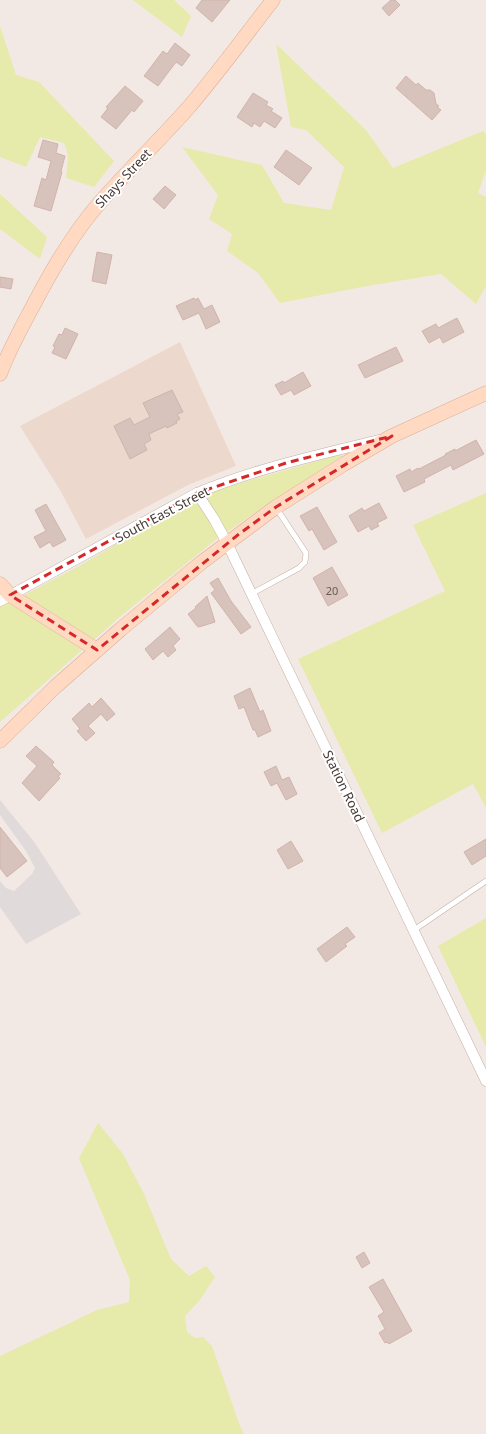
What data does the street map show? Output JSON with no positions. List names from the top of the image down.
{
  "streets": {
    "main road": ["Shays Street", "South East Street"],
    "street": ["Station Road"]
  },
  "crossings": [
    ["South East Street", "Station Road"]
  ],
  "house_numbers": ["20"]
}
